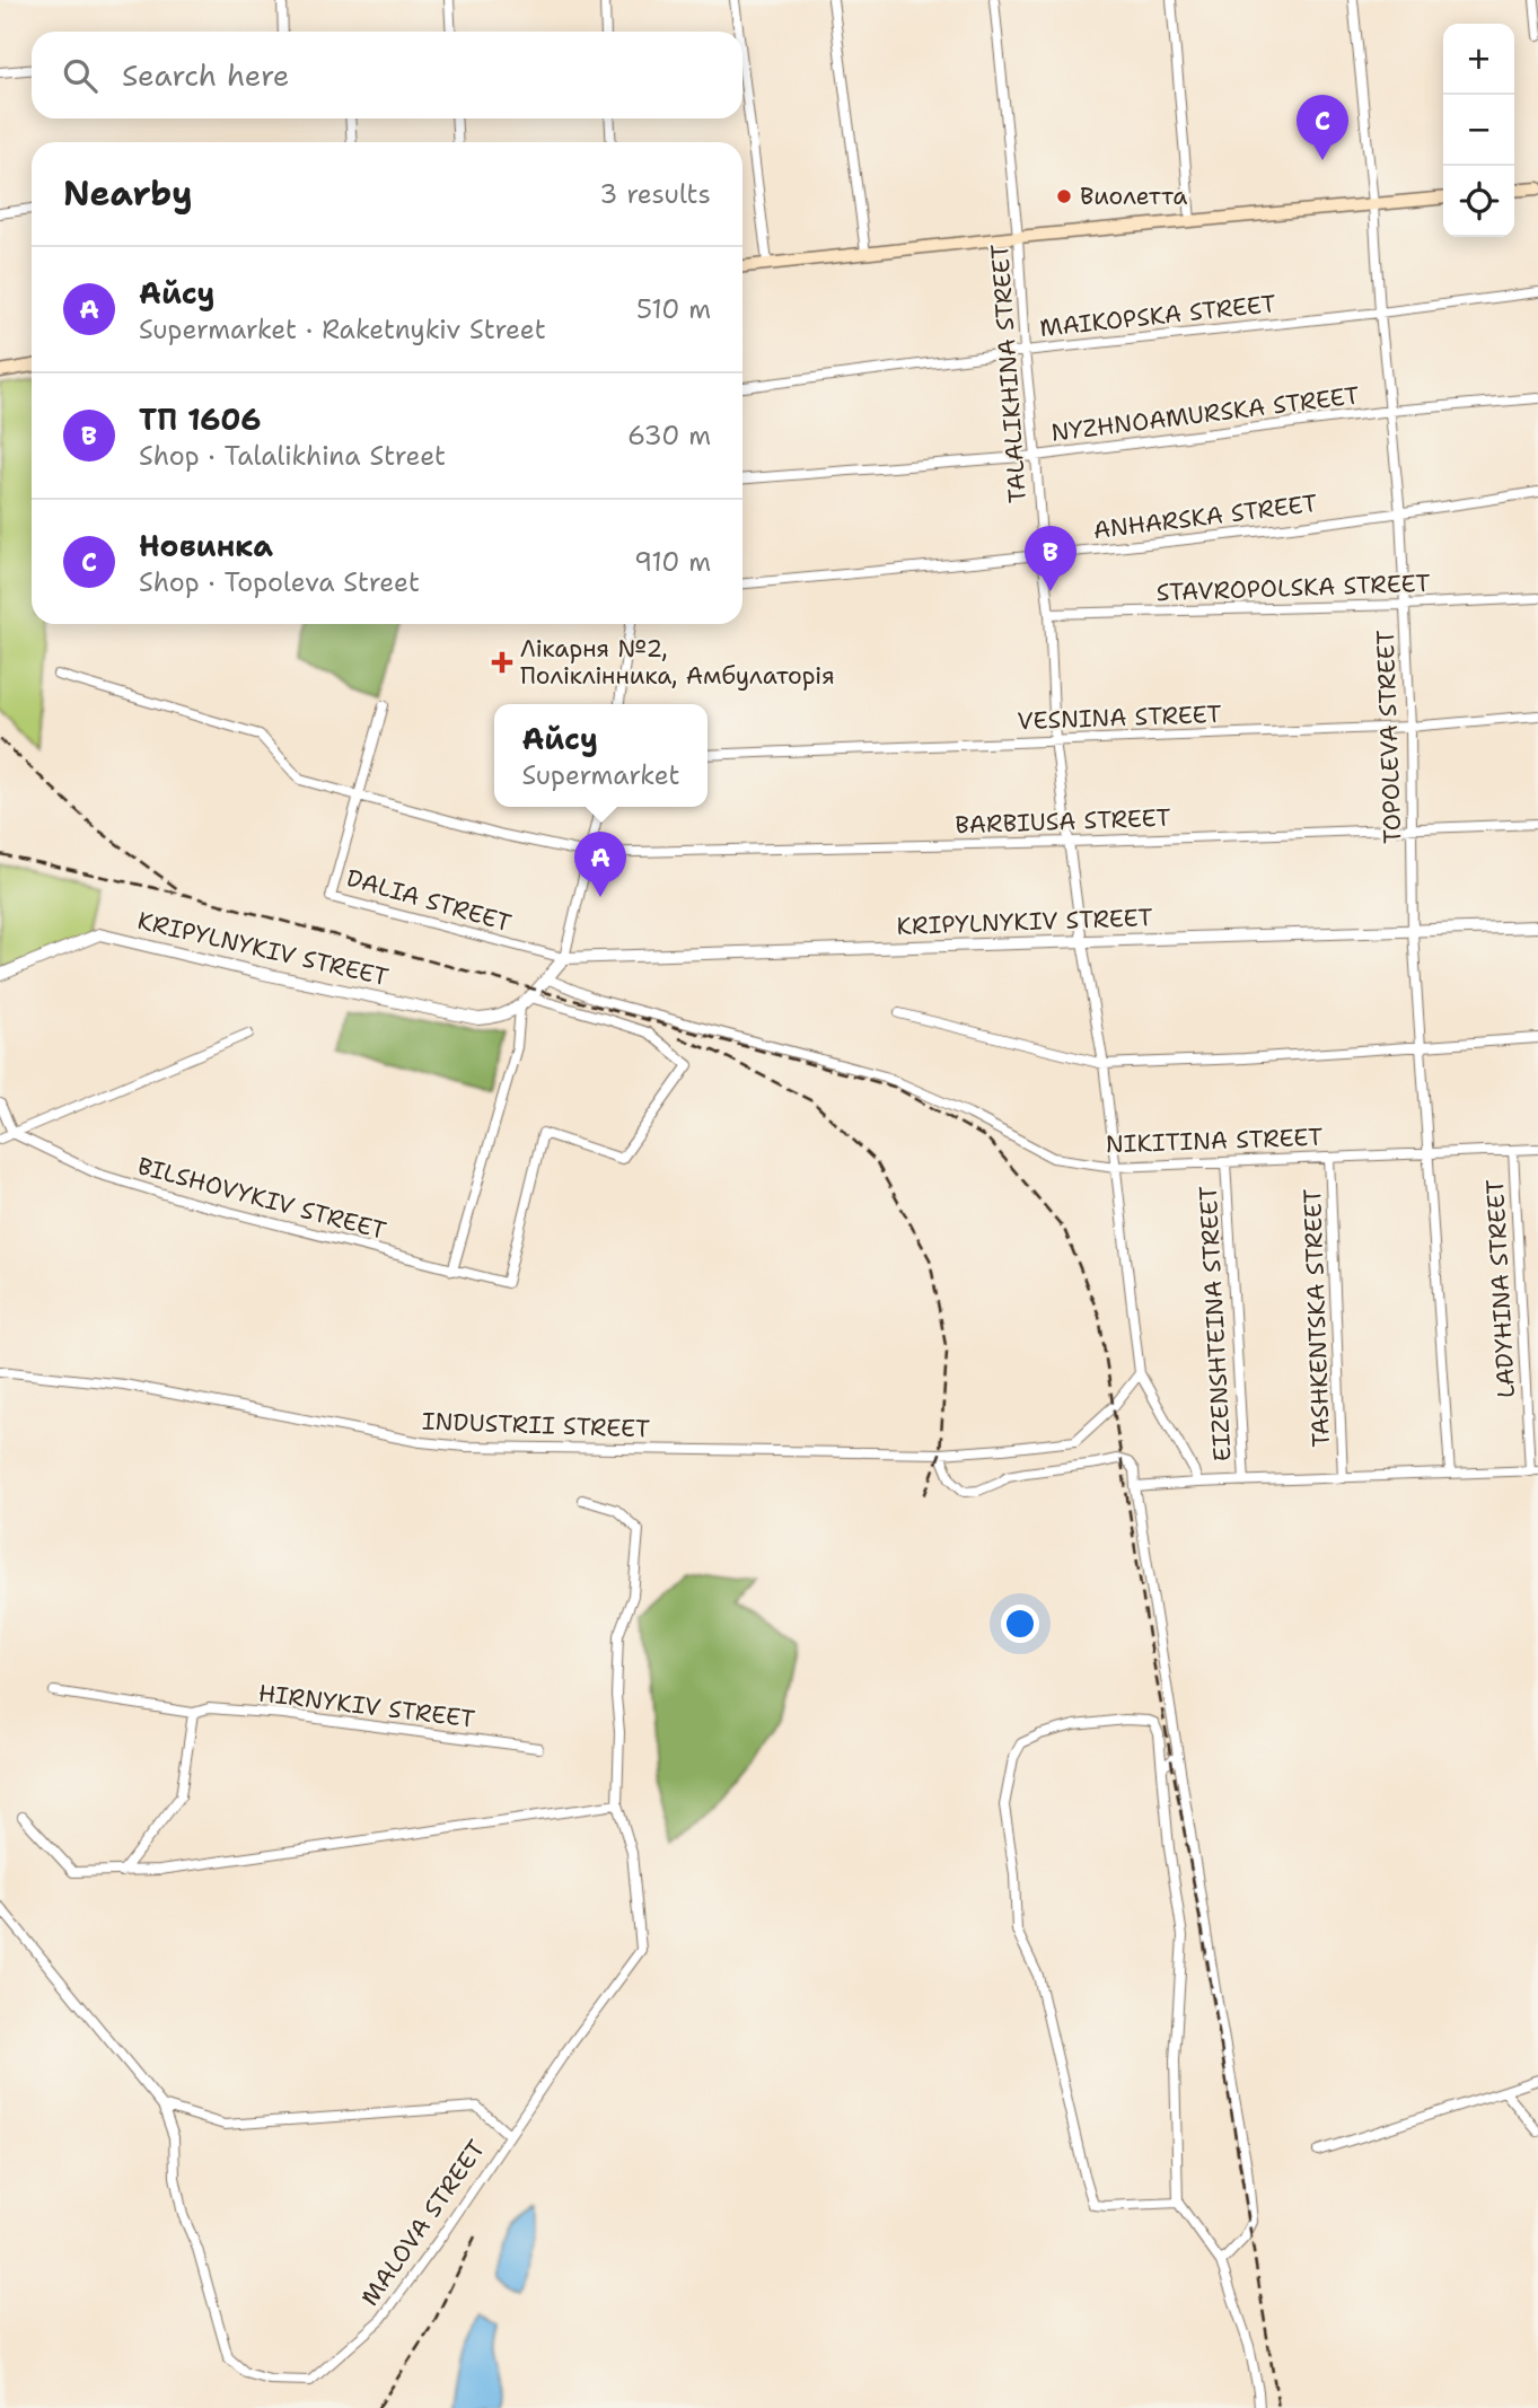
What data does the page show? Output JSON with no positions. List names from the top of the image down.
{
  "streets": {
    "street": [
      "MAIKOPSKA STREET",
      "TALALIKHINA STREET",
      "NYZHNOAMURSKA STREET",
      "ANHARSKA STREET",
      "STAVROPOLSKA STREET",
      "VESNINA STREET",
      "TOPOLEVA STREET",
      "BARBIUSA STREET",
      "DALIA STREET",
      "KRIPYLNYKIV STREET",
      "NIKITINA STREET",
      "BILSHOVYKIV STREET",
      "LADYHINA STREET",
      "TASHKENTSKA STREET",
      "EIZENSHTEINA STREET",
      "INDUSTRII STREET",
      "HIRNYKIV STREET",
      "MALOVA STREET"
    ]
  },
  "crossings": [
    ["MAIKOPSKA STREET", "TALALIKHINA STREET"],
    ["MAIKOPSKA STREET", "TOPOLEVA STREET"],
    ["TALALIKHINA STREET", "NYZHNOAMURSKA STREET"],
    ["TALALIKHINA STREET", "ANHARSKA STREET"],
    ["TALALIKHINA STREET", "STAVROPOLSKA STREET"],
    ["TALALIKHINA STREET", "VESNINA STREET"],
    ["TALALIKHINA STREET", "BARBIUSA STREET"],
    ["TALALIKHINA STREET", "KRIPYLNYKIV STREET"],
    ["TALALIKHINA STREET", "NIKITINA STREET"],
    ["TALALIKHINA STREET", "INDUSTRII STREET"],
    ["NYZHNOAMURSKA STREET", "TOPOLEVA STREET"],
    ["ANHARSKA STREET", "TOPOLEVA STREET"],
    ["STAVROPOLSKA STREET", "TOPOLEVA STREET"],
    ["VESNINA STREET", "TOPOLEVA STREET"],
    ["TOPOLEVA STREET", "BARBIUSA STREET"],
    ["TOPOLEVA STREET", "KRIPYLNYKIV STREET"],
    ["TOPOLEVA STREET", "NIKITINA STREET"],
    ["DALIA STREET", "KRIPYLNYKIV STREET"],
    ["KRIPYLNYKIV STREET", "NIKITINA STREET"],
    ["KRIPYLNYKIV STREET", "BILSHOVYKIV STREET"],
    ["NIKITINA STREET", "LADYHINA STREET"],
    ["NIKITINA STREET", "TASHKENTSKA STREET"],
    ["NIKITINA STREET", "EIZENSHTEINA STREET"]
  ],
  "places": {
    "other": ["Виолетта"],
    "health": ["Лікарня №2, Поліклінника, Амбулаторія"]
  },
  "page": {
    "map_buttons": ["+", "−"],
    "search": "Search here",
    "pins": ["C", "B", "A"],
    "heading": ["Nearby", "3 results"],
    "list": [
      {
        "mark": "A",
        "name": "Айсу",
        "note": "Supermarket · Raketnykiv Street",
        "value": "510 m"
      },
      {
        "mark": "B",
        "name": "ТП 1606",
        "note": "Shop · Talalikhina Street",
        "value": "630 m"
      },
      {
        "mark": "C",
        "name": "Новинка",
        "note": "Shop · Topoleva Street",
        "value": "910 m"
      }
    ],
    "popup": ["Айсу", "Supermarket"]
  }
}
